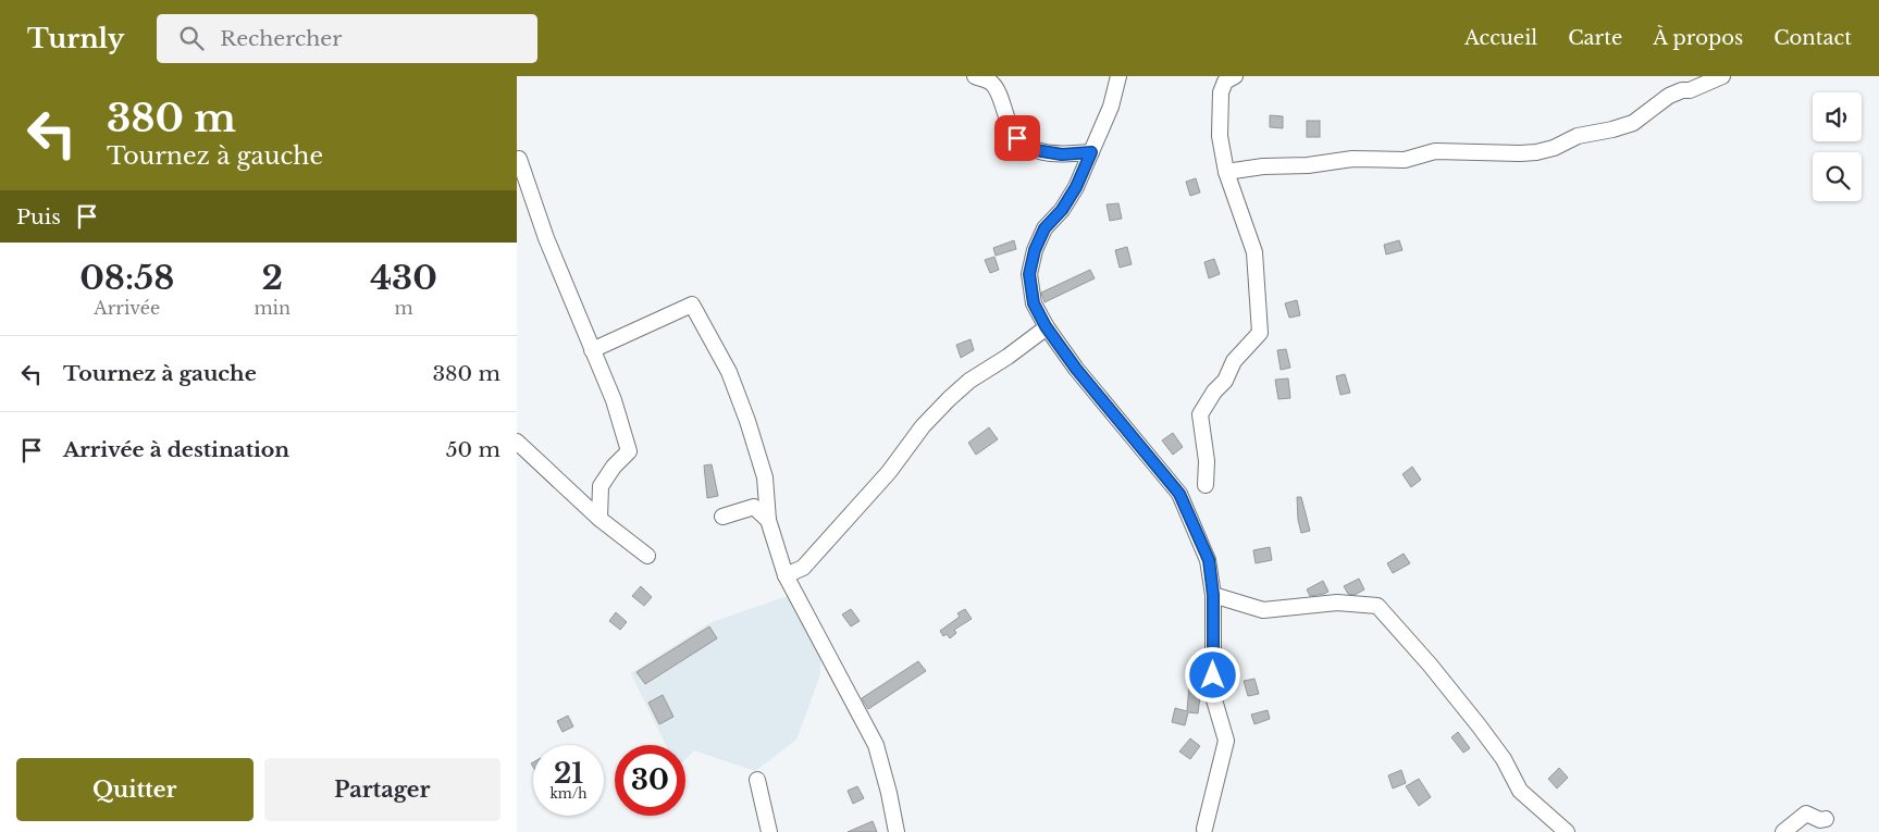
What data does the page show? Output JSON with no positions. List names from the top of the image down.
{
  "page": {
    "header": "Turnly",
    "search": "Rechercher",
    "nav": [
      "Accueil",
      "Carte",
      "À propos",
      "Contact"
    ],
    "turn": ["380 m", "Tournez à gauche"],
    "then": "Puis",
    "eta": [
      "08:58",
      "Arrivée",
      "2",
      "min",
      "430",
      "m"
    ],
    "list": [
      {
        "name": "Tournez à gauche",
        "value": "380 m"
      },
      {
        "name": "Arrivée à destination",
        "value": "50 m"
      }
    ],
    "speed": "21 km/h",
    "limit": "30",
    "buttons": ["Quitter", "Partager"]
  }
}
